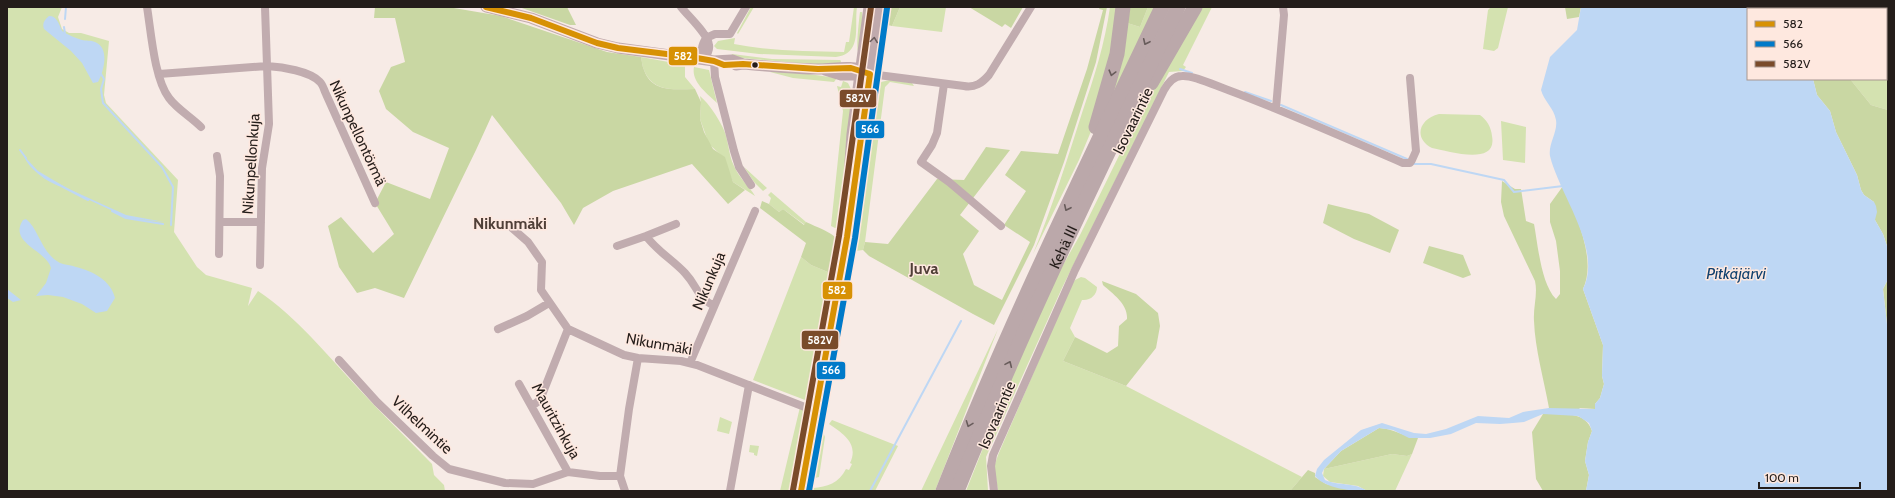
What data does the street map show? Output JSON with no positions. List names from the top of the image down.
{
  "streets": {
    "highway": ["Kehä III"],
    "street": [
      "Isovaarintie",
      "Nikunpellontörmä",
      "Nikunpellonkuja",
      "Nikunkuja",
      "Nikunmäki",
      "Mauritzinkuja",
      "Vilhelmintie"
    ]
  },
  "crossings": [
    ["Nikunpellontörmä", "Nikunpellonkuja"],
    ["Nikunkuja", "Nikunmäki"],
    ["Mauritzinkuja", "Vilhelmintie"]
  ],
  "districts": ["Nikunmäki", "Juva"],
  "water": ["Pitkäjärvi"],
  "lines": ["transit line 582", "transit line 582V", "transit line 566"],
  "legend": ["582", "566", "582V"],
  "scale_bar": "100 m"
}
